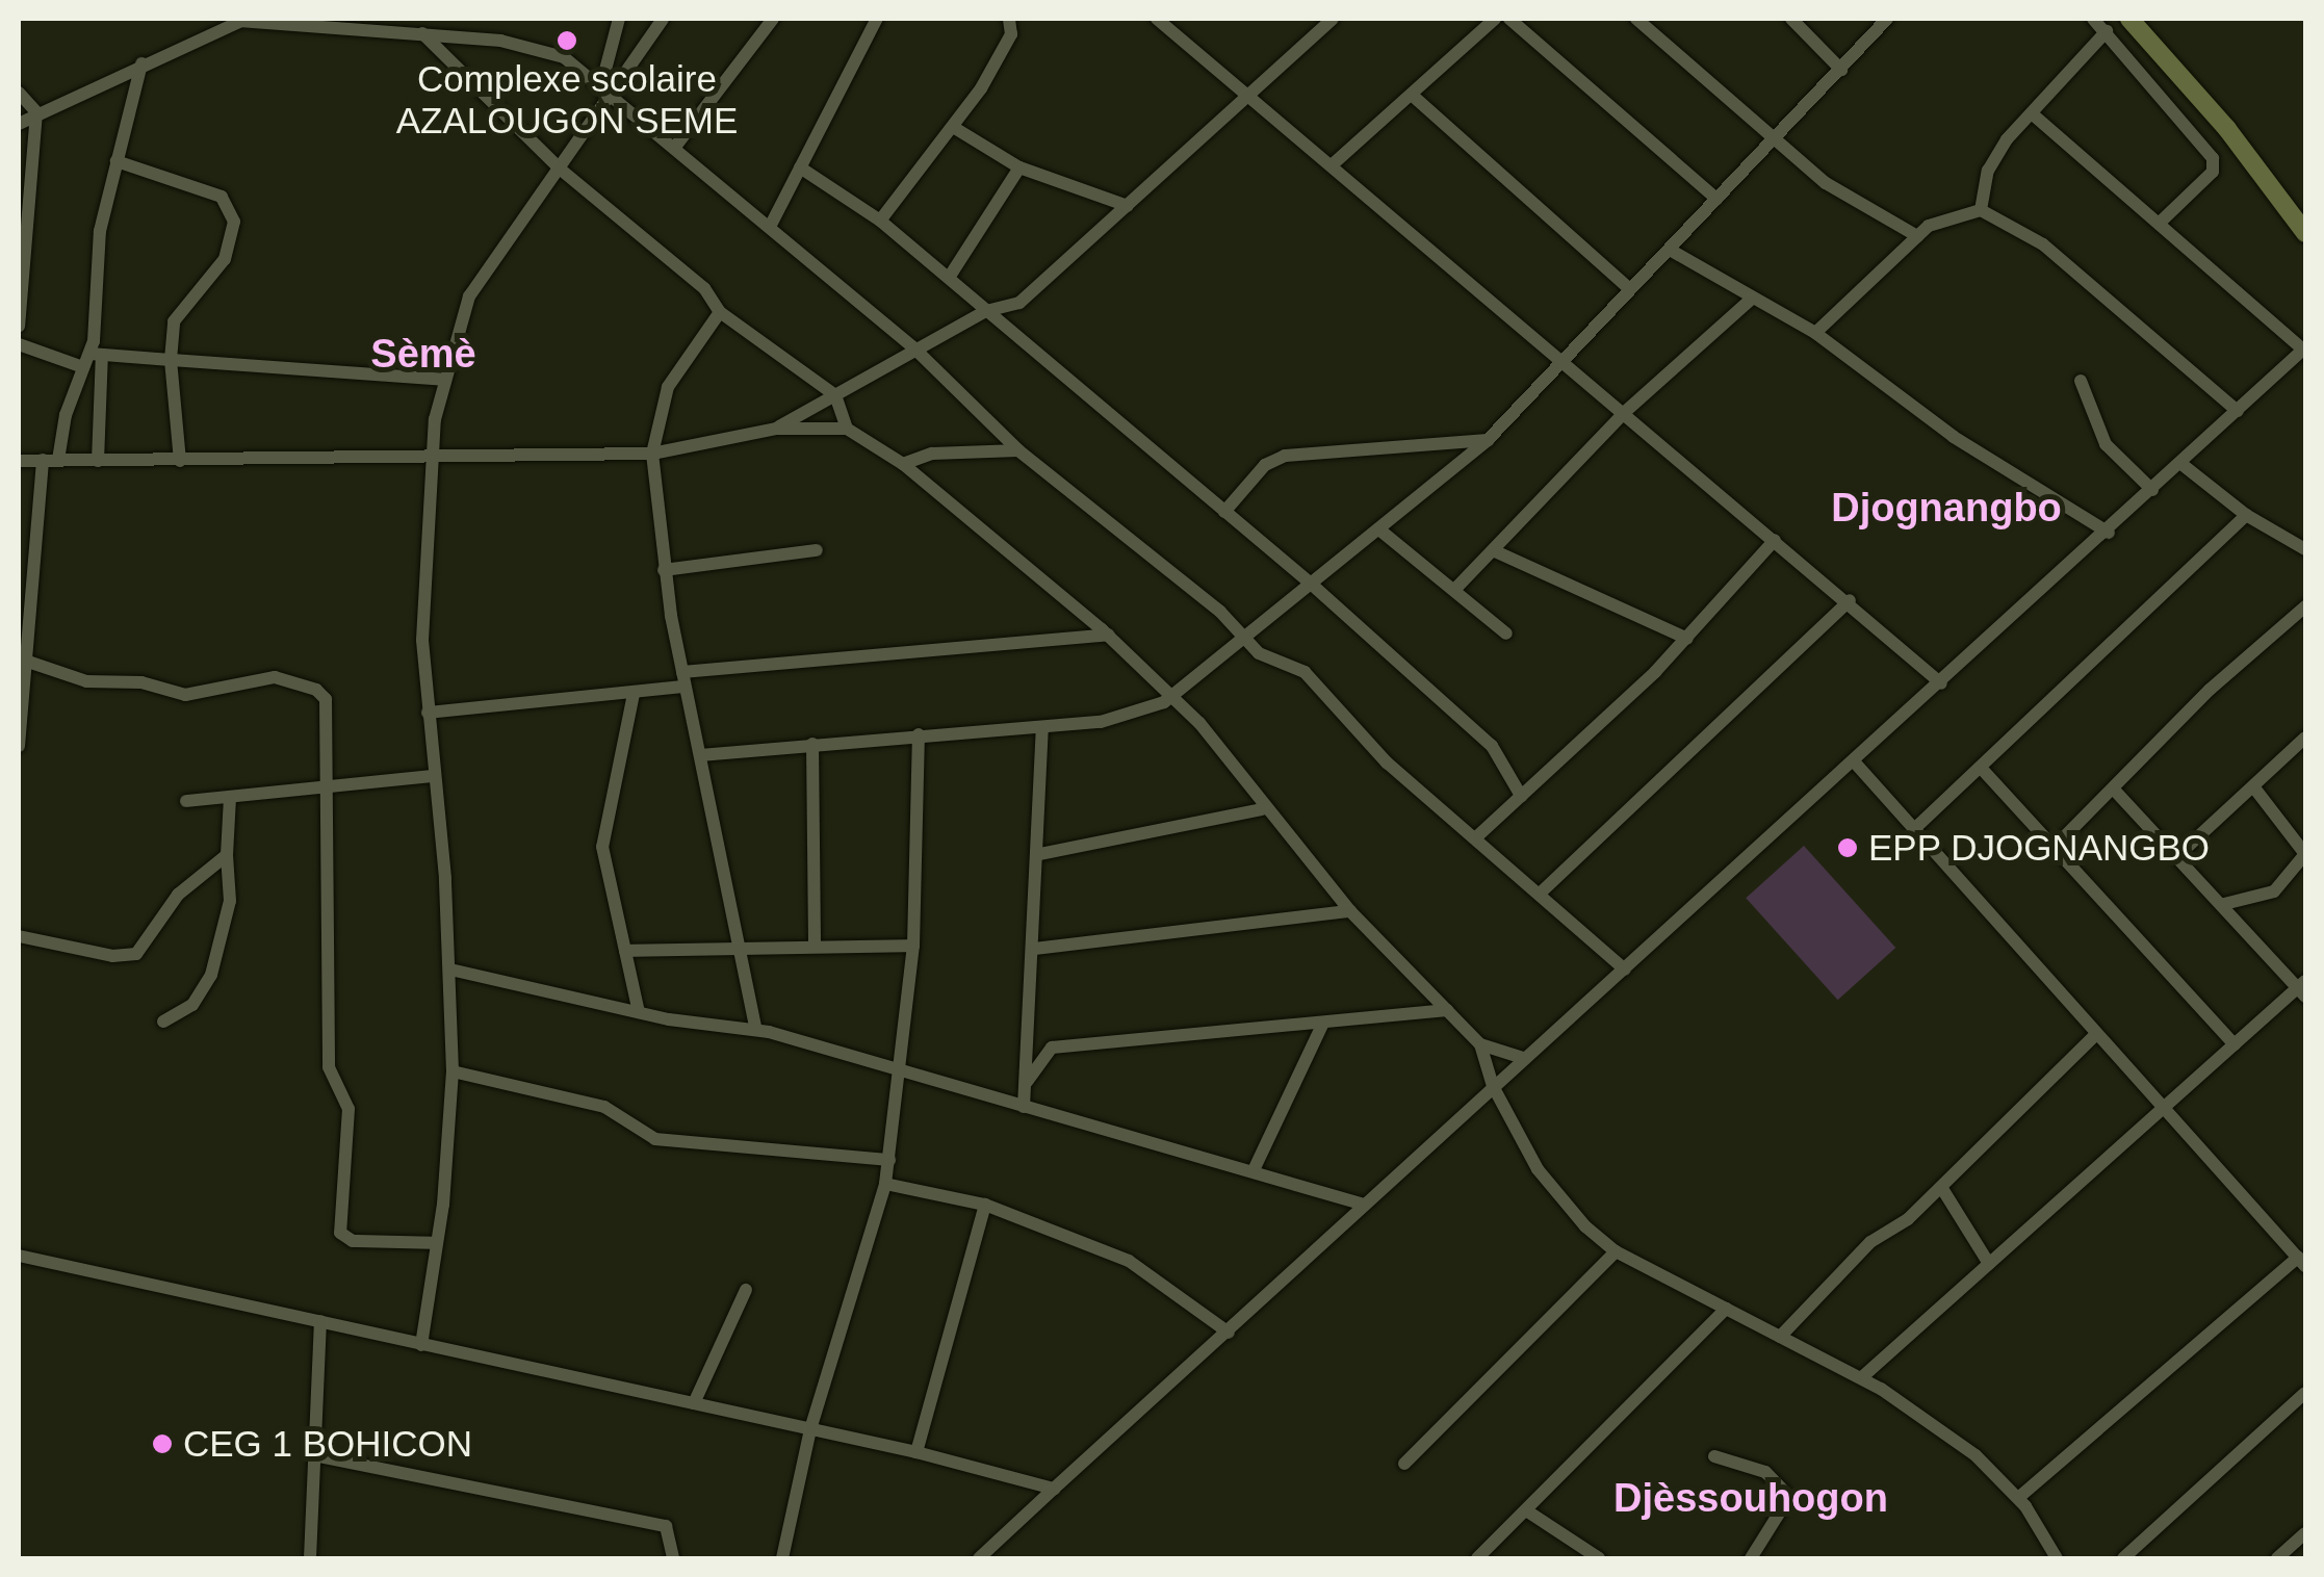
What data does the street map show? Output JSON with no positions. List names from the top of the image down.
{
  "districts": ["Sèmè", "Djognangbo", "Djèssouhogon"],
  "places": ["Complexe scolaire AZALOUGON SEME", "EPP DJOGNANGBO", "CEG 1 BOHICON"]
}
